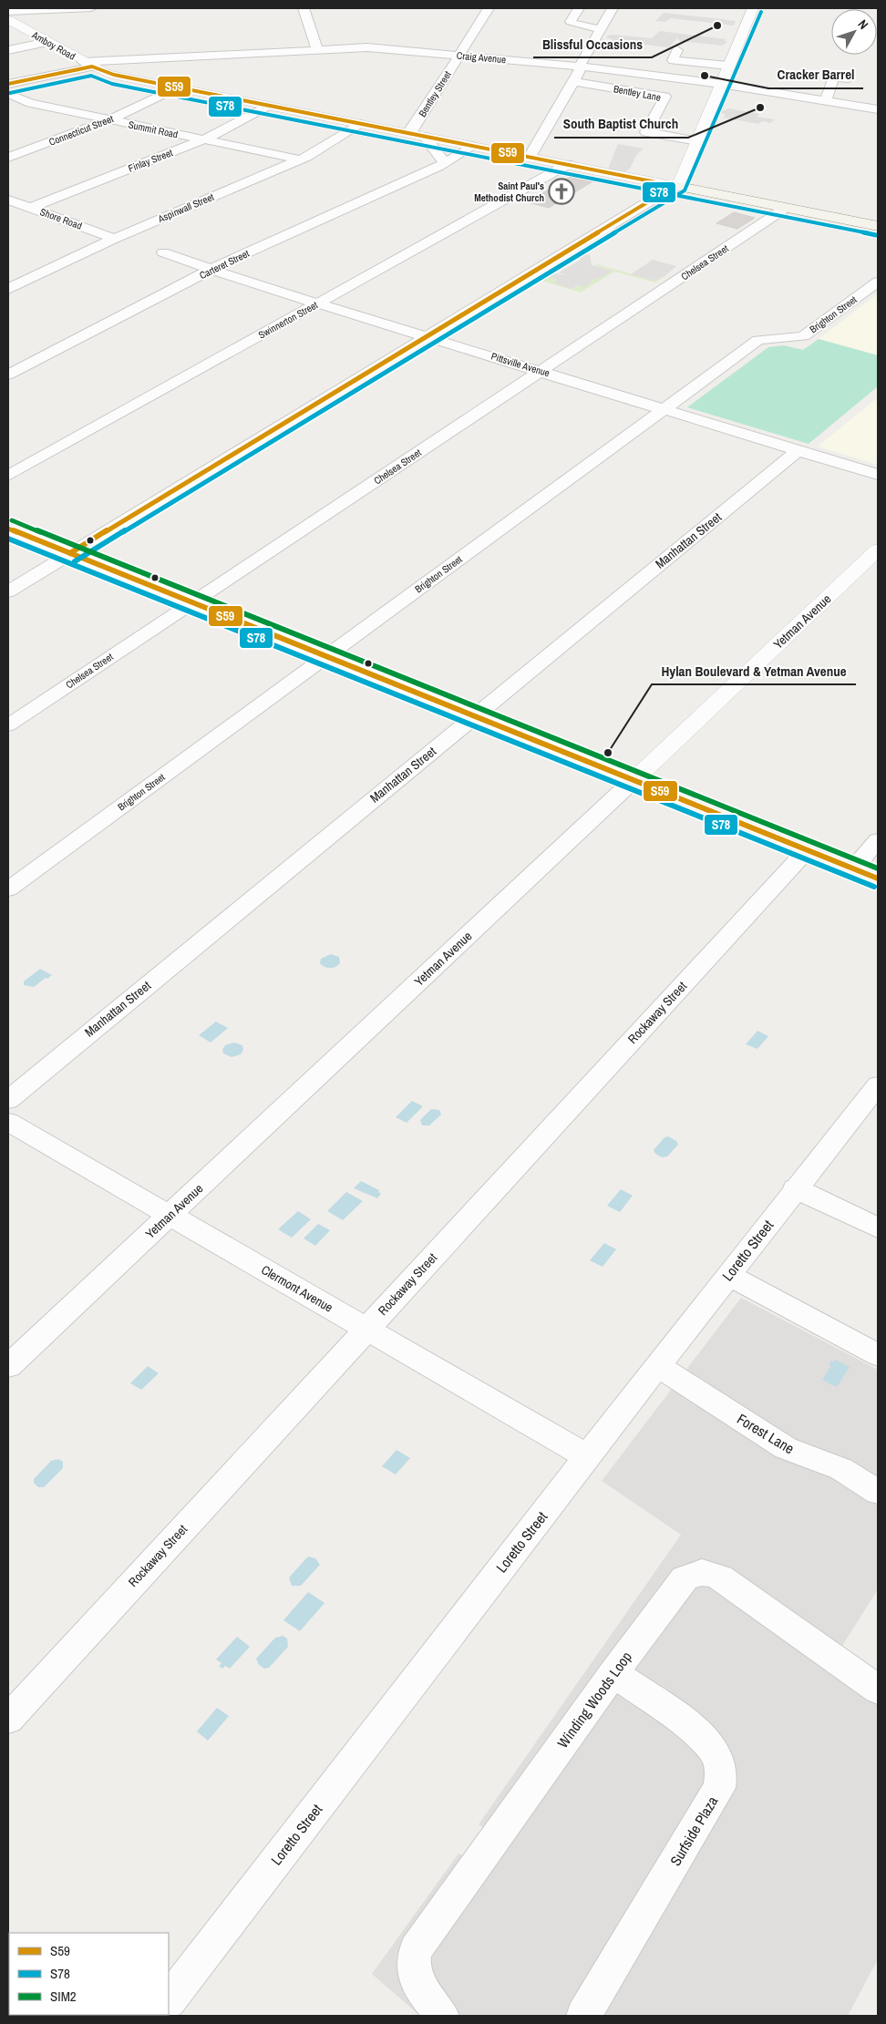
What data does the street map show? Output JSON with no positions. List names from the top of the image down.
{
  "streets": {
    "main road": ["Amboy Road"],
    "street": [
      "Craig Avenue",
      "Bentley Lane",
      "Bentley Street",
      "Summit Road",
      "Connecticut Street",
      "Finlay Street",
      "Aspinwall Street",
      "Shore Road",
      "Chelsea Street",
      "Carteret Street",
      "Brighton Street",
      "Swinnerton Street",
      "Pittsville Avenue",
      "Manhattan Street",
      "Yetman Avenue",
      "Rockaway Street",
      "Loretto Street",
      "Clermont Avenue",
      "Forest Lane",
      "Winding Woods Loop",
      "Surfside Plaza"
    ]
  },
  "crossings": [
    ["Amboy Road", "Craig Avenue"],
    ["Amboy Road", "Bentley Street"],
    ["Amboy Road", "Connecticut Street"],
    ["Amboy Road", "Finlay Street"],
    ["Amboy Road", "Aspinwall Street"],
    ["Amboy Road", "Chelsea Street"],
    ["Amboy Road", "Carteret Street"],
    ["Amboy Road", "Swinnerton Street"],
    ["Craig Avenue", "Bentley Street"],
    ["Summit Road", "Connecticut Street"],
    ["Summit Road", "Finlay Street"],
    ["Summit Road", "Aspinwall Street"],
    ["Finlay Street", "Shore Road"],
    ["Aspinwall Street", "Shore Road"],
    ["Chelsea Street", "Pittsville Avenue"],
    ["Carteret Street", "Pittsville Avenue"],
    ["Brighton Street", "Pittsville Avenue"],
    ["Swinnerton Street", "Pittsville Avenue"],
    ["Pittsville Avenue", "Manhattan Street"],
    ["Yetman Avenue", "Clermont Avenue"],
    ["Rockaway Street", "Clermont Avenue"],
    ["Loretto Street", "Clermont Avenue"],
    ["Loretto Street", "Forest Lane"],
    ["Winding Woods Loop", "Surfside Plaza"]
  ],
  "places": {
    "other": [
      "Blissful Occasions",
      "Cracker Barrel",
      "South Baptist Church",
      "Hylan Boulevard & Yetman Avenue"
    ],
    "church": ["Saint Paul's Methodist Church"]
  },
  "lines": ["transit line S78", "transit line S59", "transit line SIM2"],
  "legend": ["S59", "S78", "SIM2"],
  "north": "top right"
}
